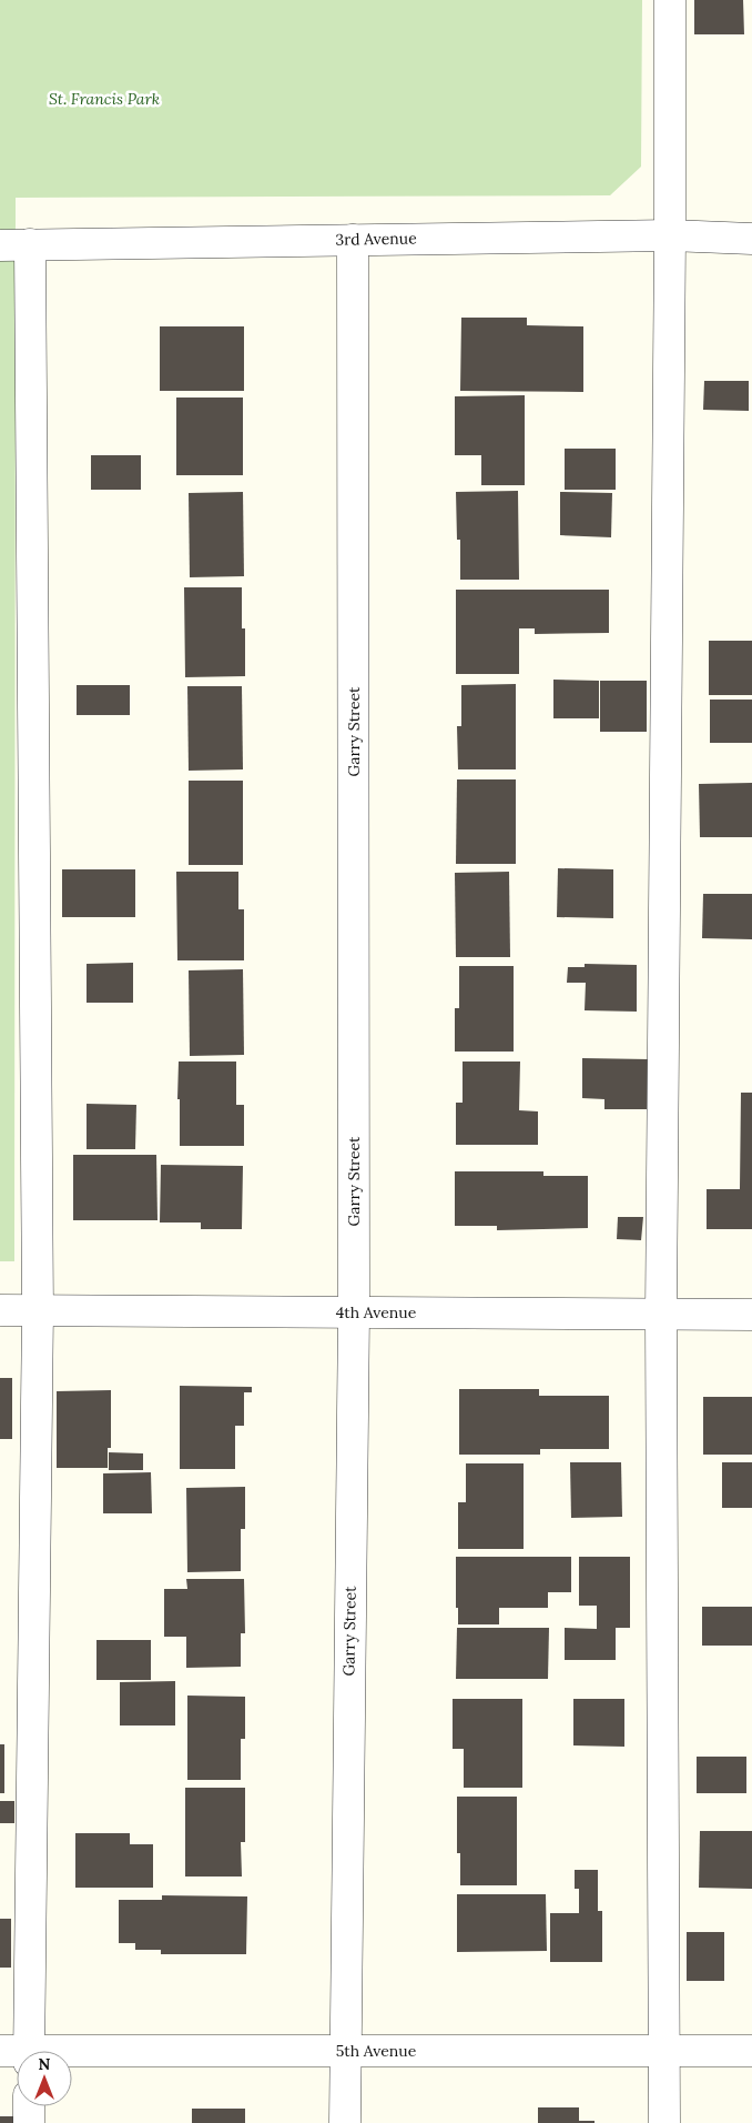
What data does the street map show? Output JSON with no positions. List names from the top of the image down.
{
  "streets": {
    "street": [
      "3rd Avenue",
      "Garry Street",
      "4th Avenue",
      "5th Avenue"
    ]
  },
  "crossings": [
    ["3rd Avenue", "Garry Street"],
    ["Garry Street", "4th Avenue"],
    ["Garry Street", "5th Avenue"]
  ],
  "parks": ["St. Francis Park"],
  "north": "top"
}
